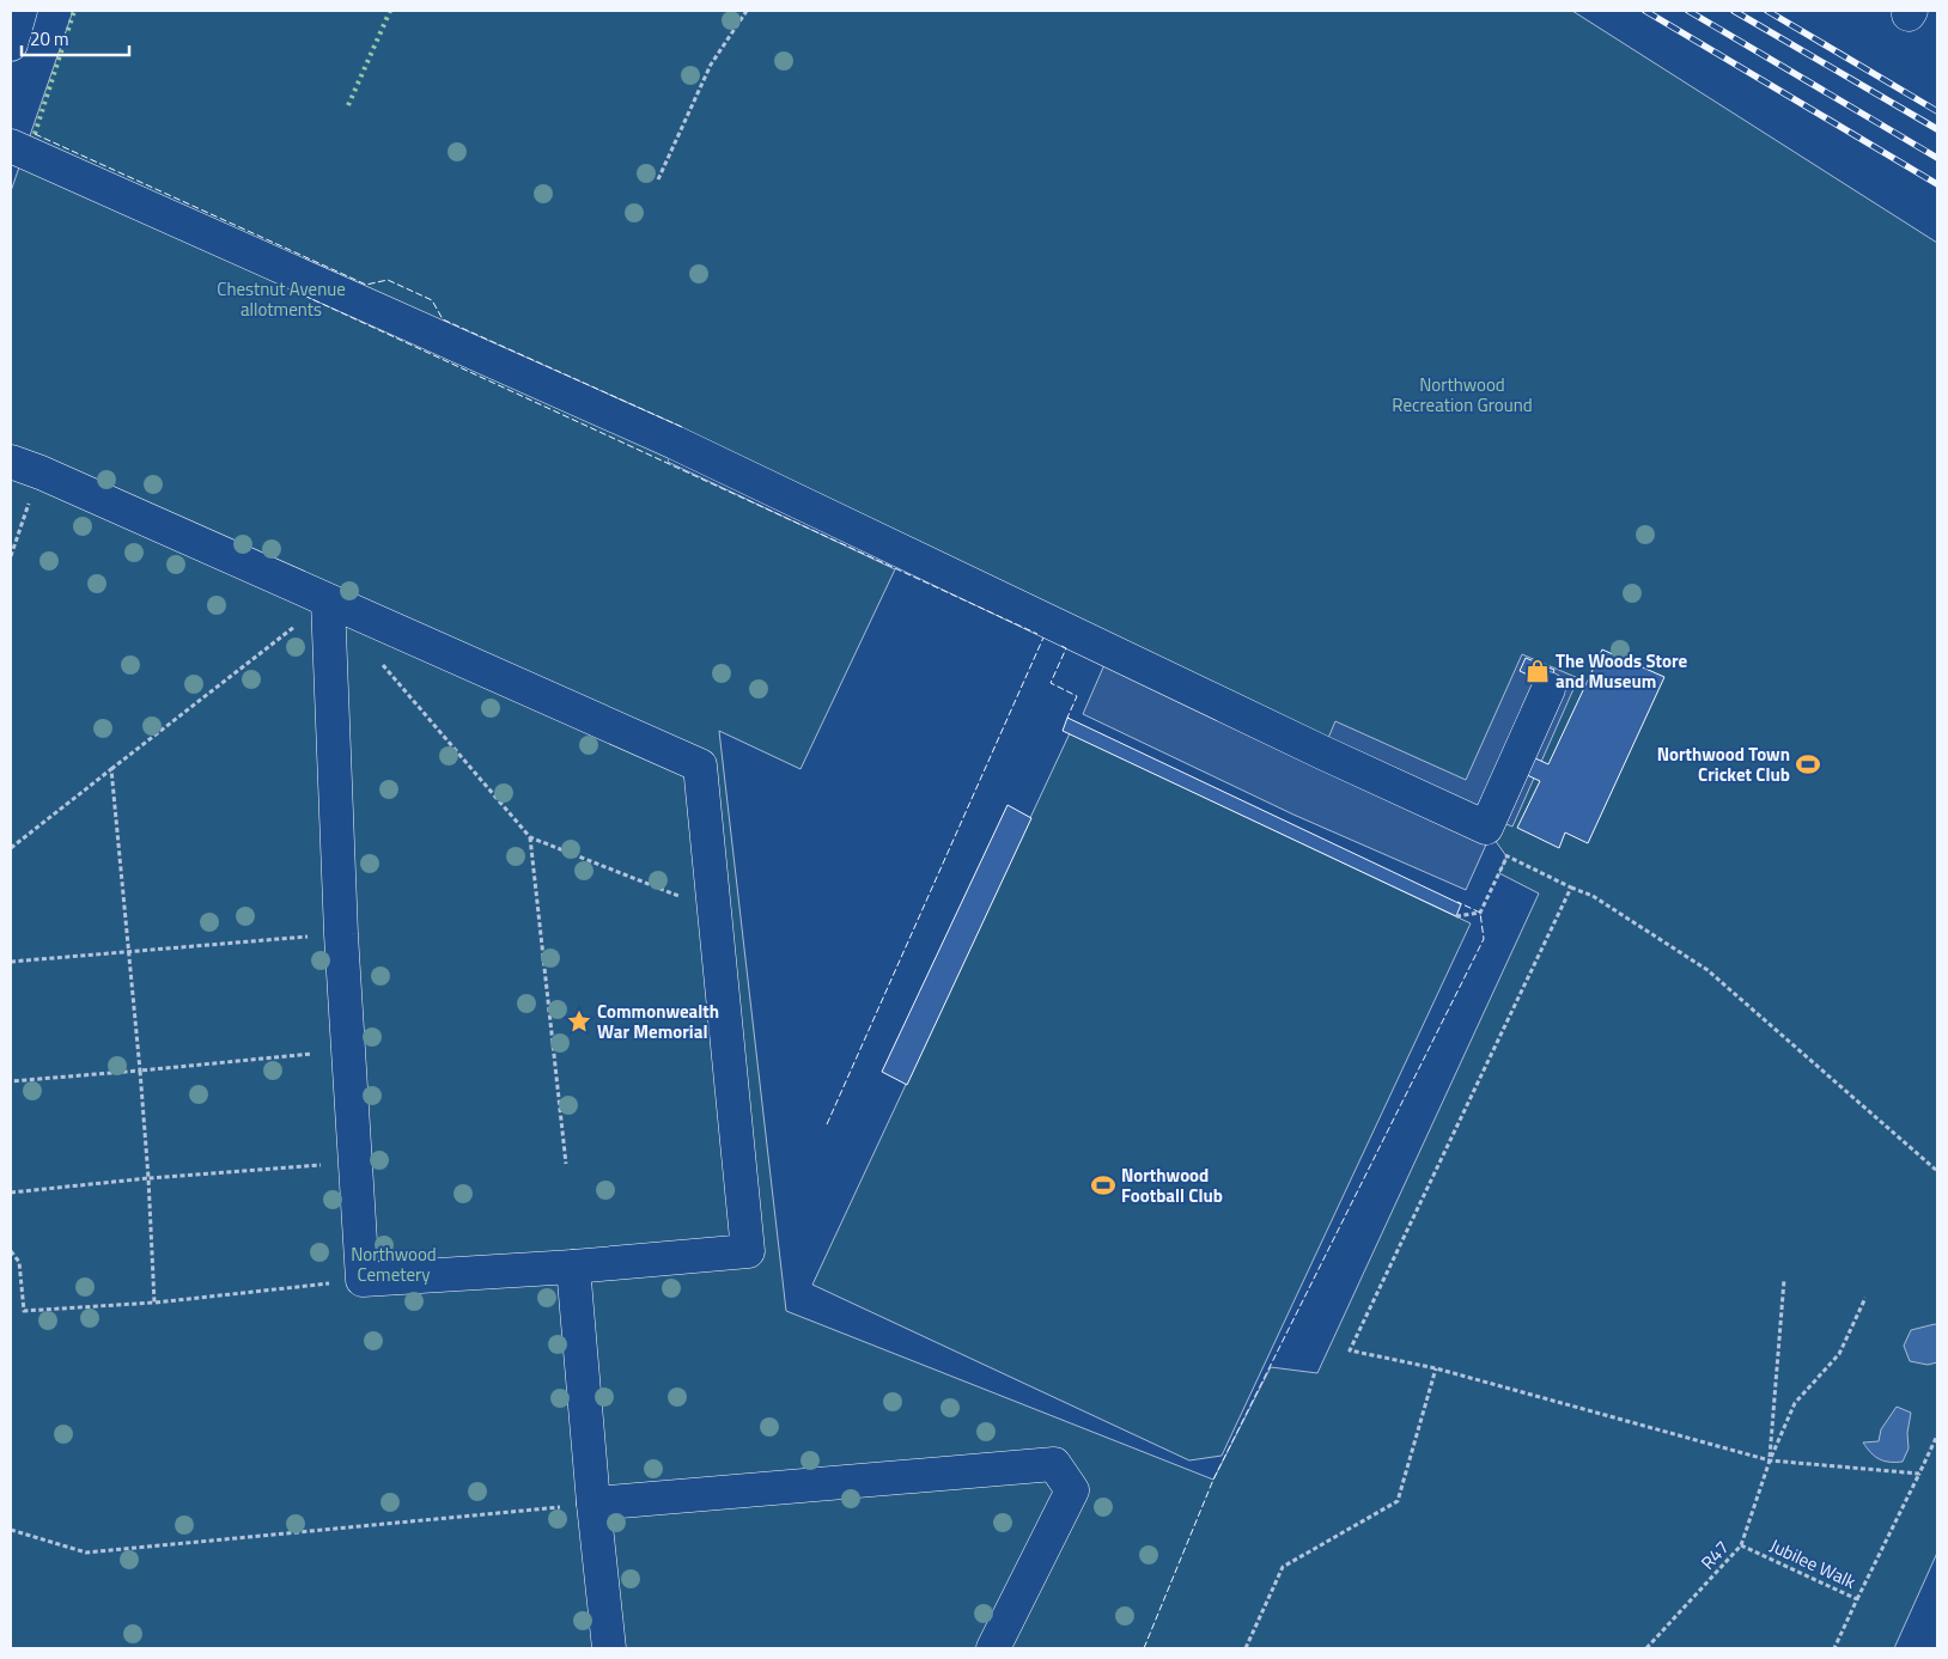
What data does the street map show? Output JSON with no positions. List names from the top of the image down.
{
  "streets": {
    "path": ["R47", "Jubilee Walk"]
  },
  "crossings": [
    ["R47", "Jubilee Walk"]
  ],
  "parks": ["Chestnut Avenue allotments", "Northwood Recreation Ground", "Northwood Cemetery"],
  "places": {
    "shop": ["The Woods Store and Museum"],
    "sports": ["Northwood Town Cricket Club", "Northwood Football Club"],
    "place": ["Commonwealth War Memorial"]
  },
  "scale_bar": "20 m"
}
